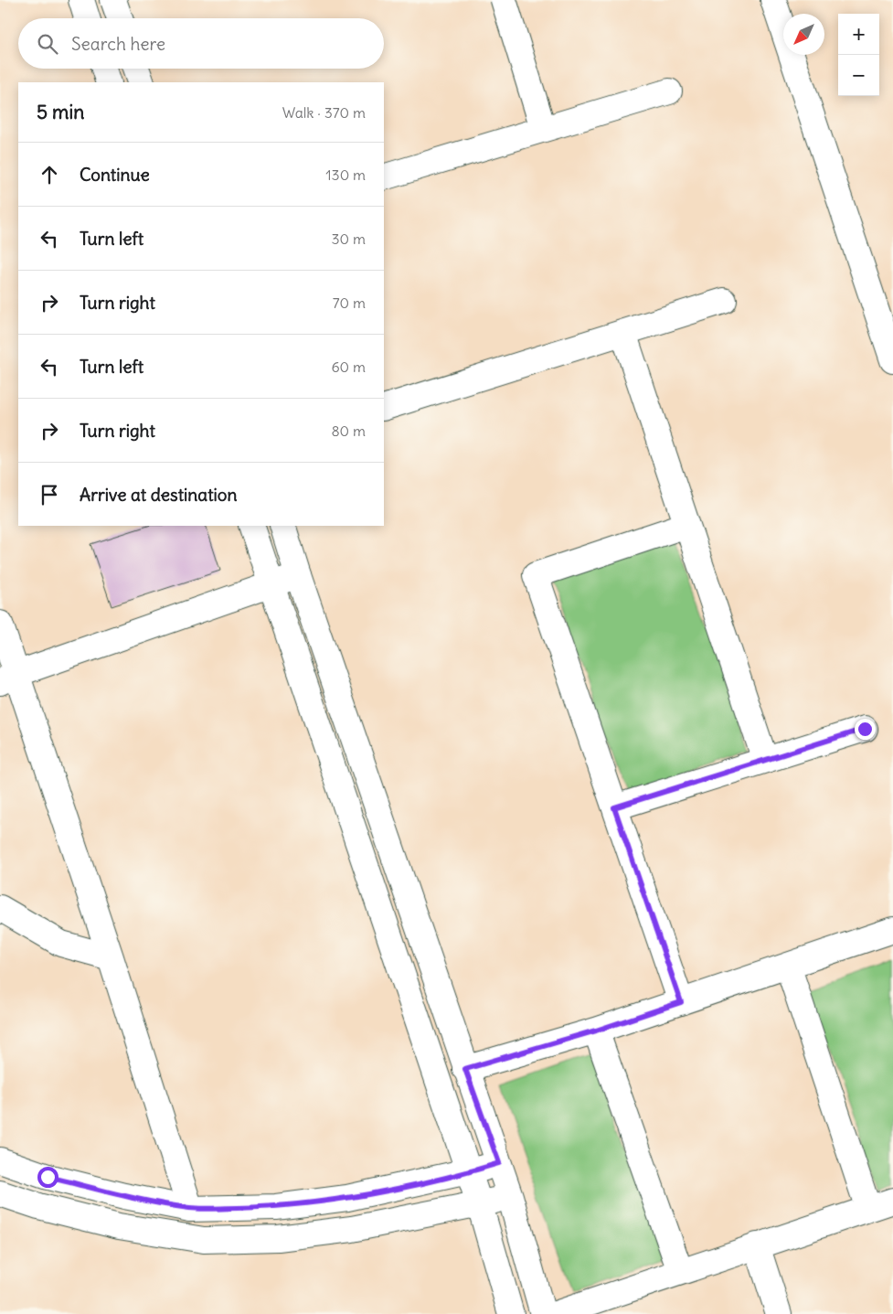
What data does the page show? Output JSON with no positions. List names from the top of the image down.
{
  "north": "bottom left",
  "page": {
    "map_buttons": ["+", "−"],
    "search": "Search here",
    "heading": ["5 min", "Walk · 370 m"],
    "list": [
      ["Continue", "130 m"],
      ["Turn left", "30 m"],
      ["Turn right", "70 m"],
      ["Turn left", "60 m"],
      ["Turn right", "80 m"],
      "Arrive at destination"
    ]
  }
}
